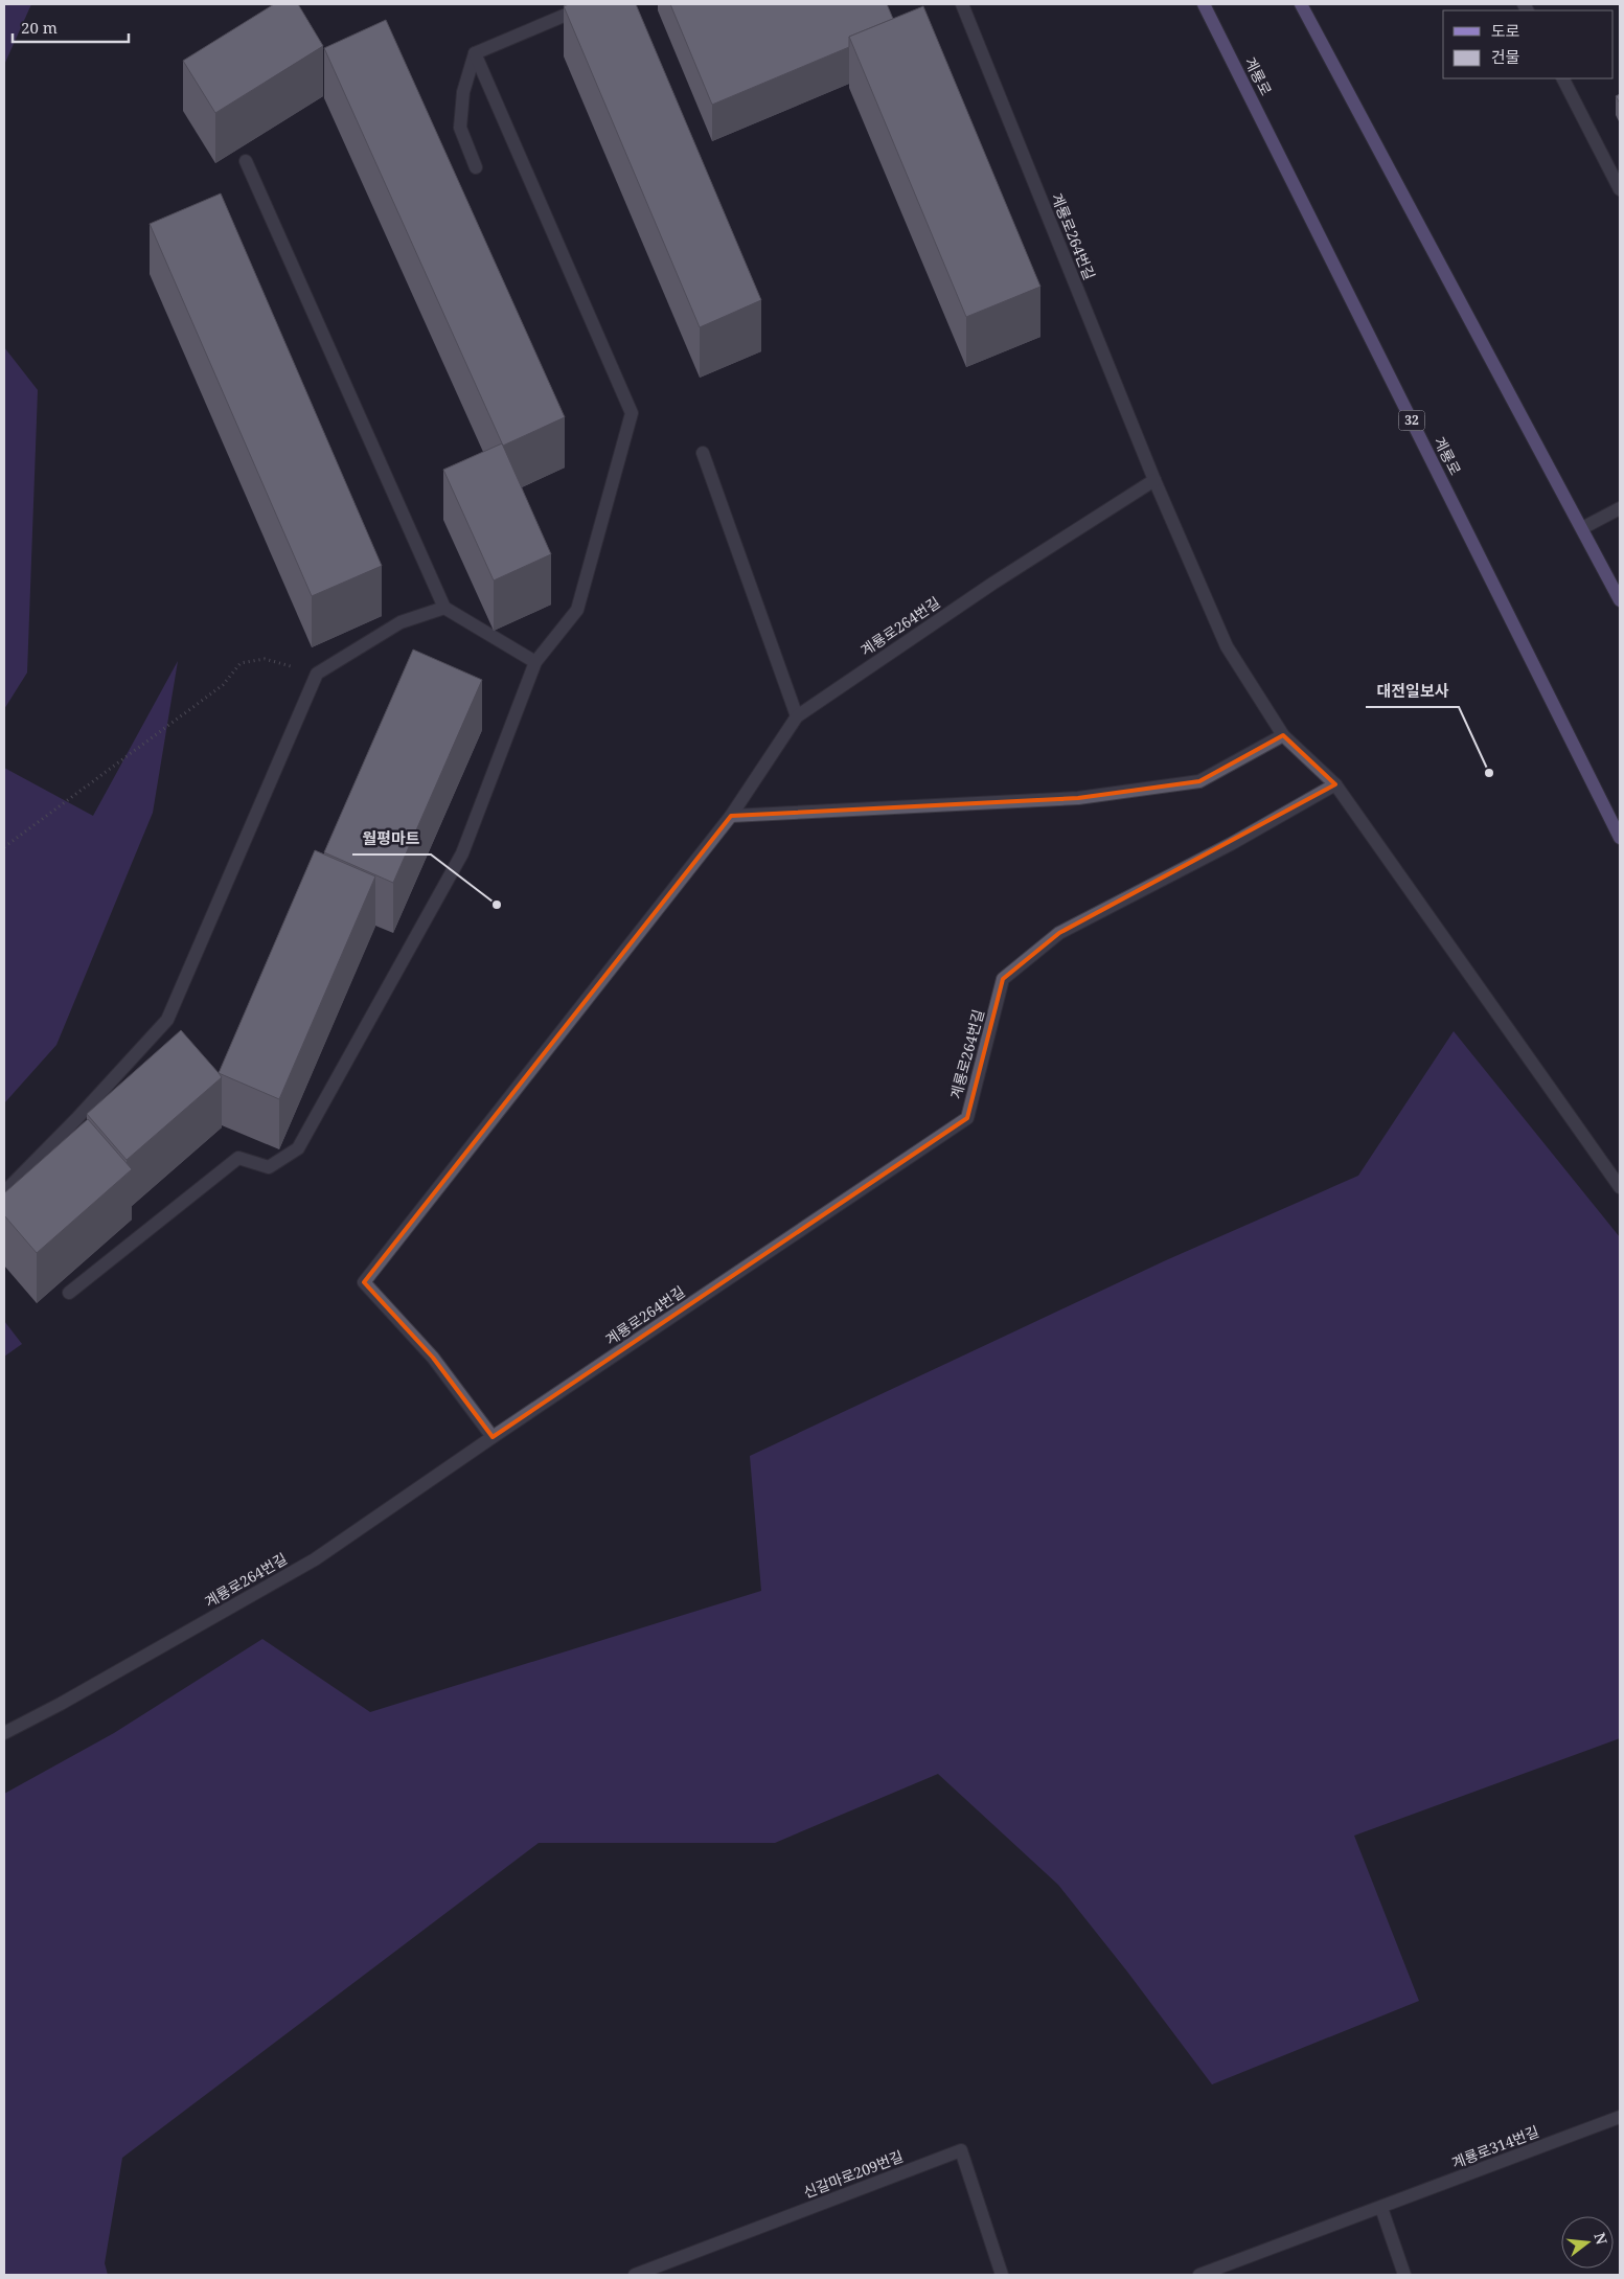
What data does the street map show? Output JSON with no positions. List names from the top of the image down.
{
  "streets": {
    "main road": ["계룡로", "32"],
    "street": ["계룡로264번길", "계룡로314번길", "신갈마로209번길"]
  },
  "places": ["대전일보사", "월평마트"],
  "legend": ["도로", "건물"],
  "scale_bar": "20 m",
  "north": "right"
}
